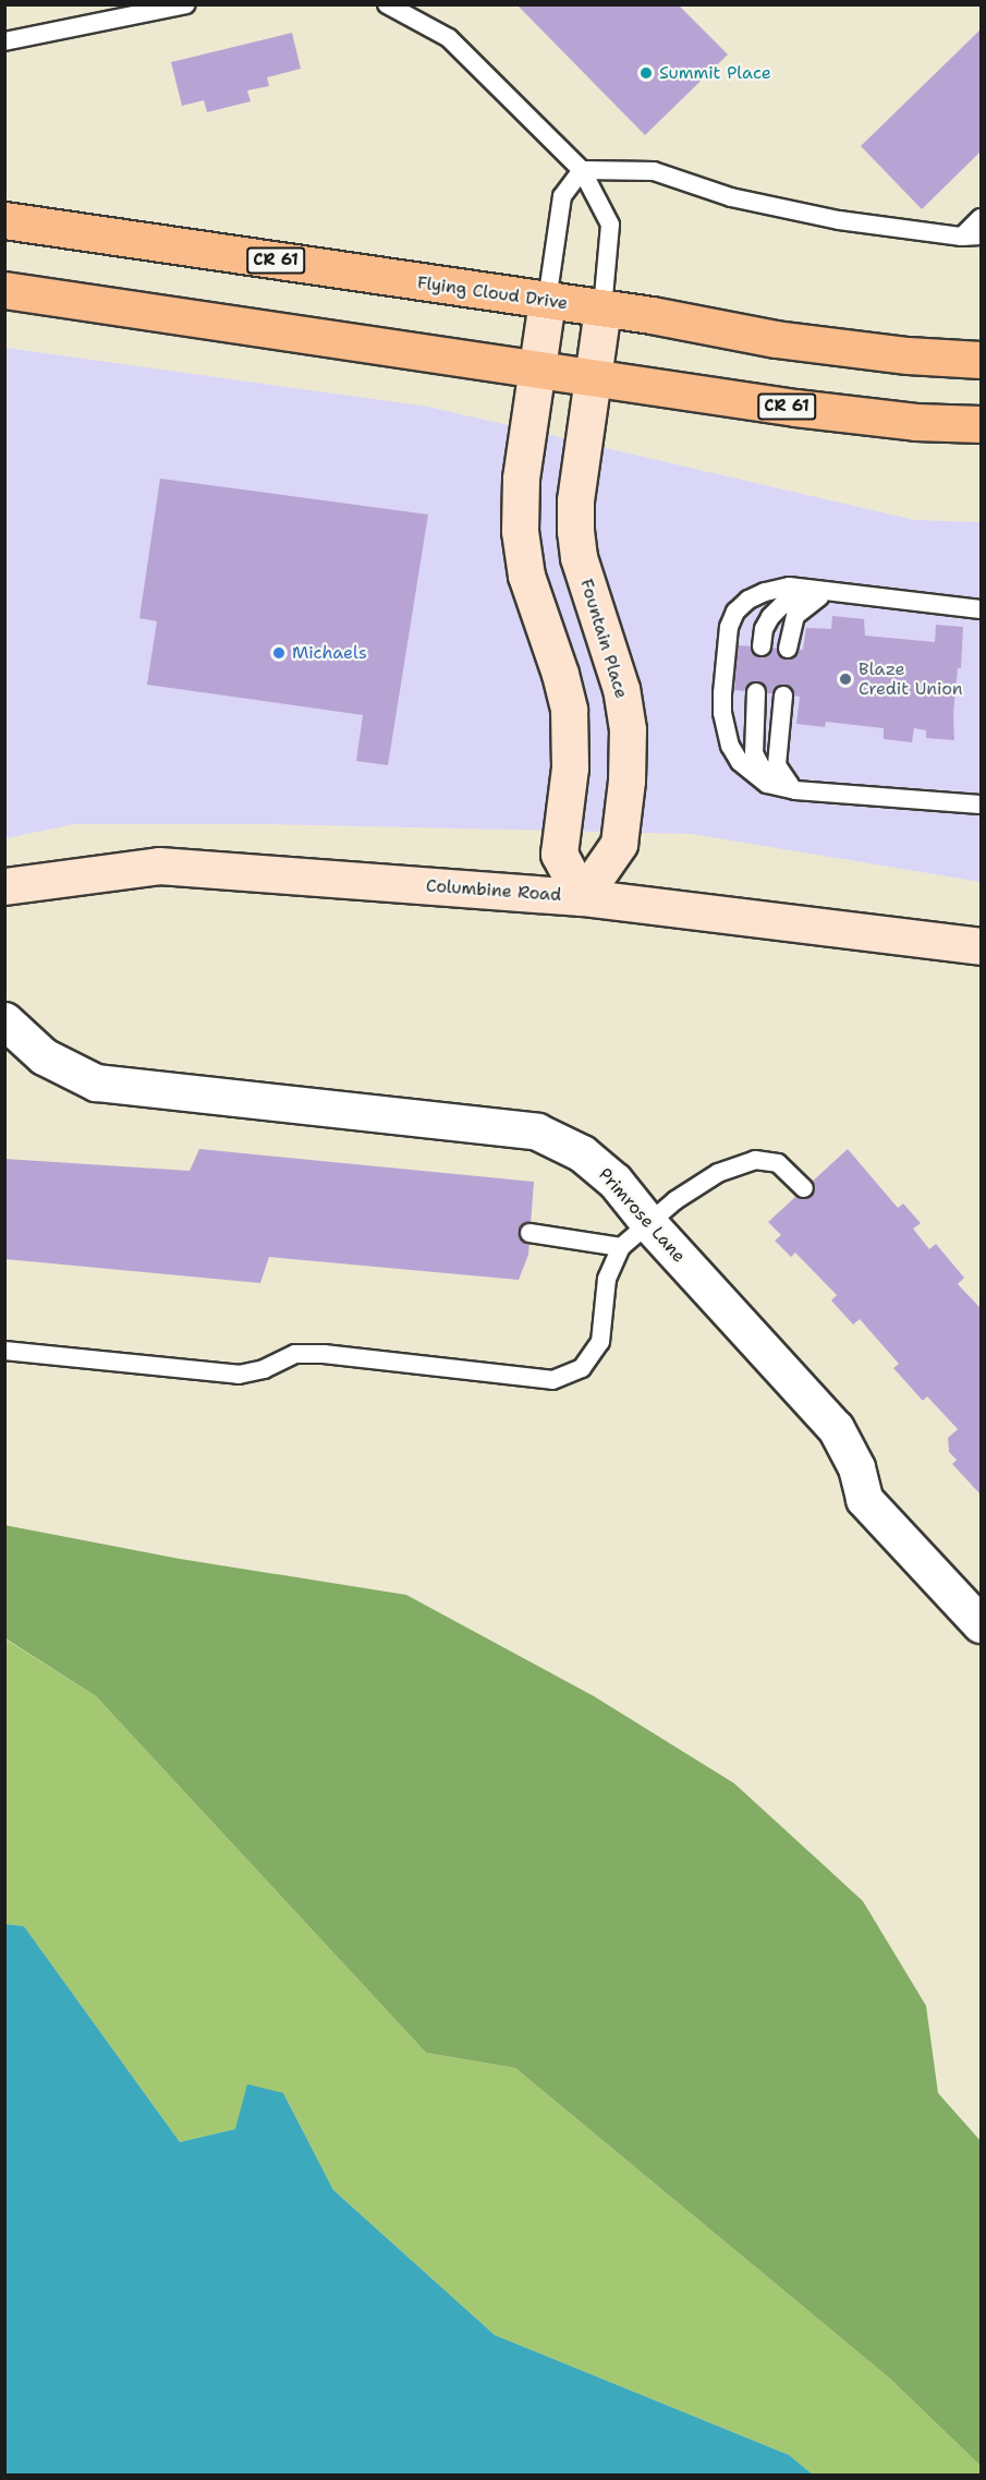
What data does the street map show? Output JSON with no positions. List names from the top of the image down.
{
  "streets": {
    "main road": ["CR 61", "Flying Cloud Drive"],
    "street": ["Fountain Place", "Columbine Road", "Primrose Lane"]
  },
  "crossings": [
    ["CR 61", "Fountain Place"],
    ["Flying Cloud Drive", "Fountain Place"],
    ["Fountain Place", "Columbine Road"]
  ],
  "places": ["Summit Place", "Michaels", "Blaze Credit Union"]
}
